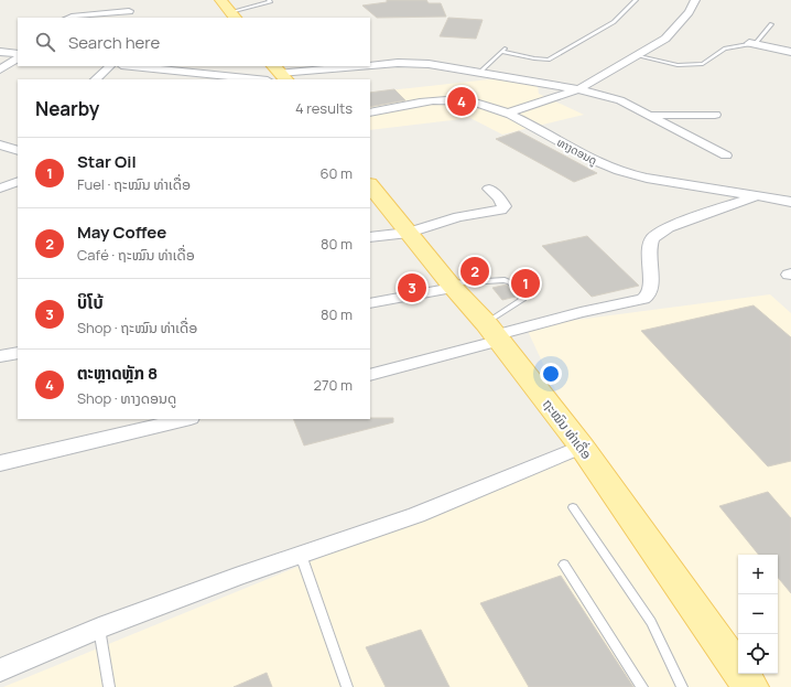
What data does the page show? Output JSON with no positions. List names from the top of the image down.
{
  "streets": {
    "main road": ["ຖະໝົນ ທ່າເດື່ອ"],
    "street": ["ທາງດອນດູ"]
  },
  "page": {
    "search": "Search here",
    "heading": ["Nearby", "4 results"],
    "pins": [
      "4",
      "2",
      "1",
      "3"
    ],
    "list": [
      {
        "mark": "1",
        "name": "Star Oil",
        "note": "Fuel · ຖະໝົນ ທ່າເດື່ອ",
        "value": "60 m"
      },
      {
        "mark": "2",
        "name": "May Coffee",
        "note": "Café · ຖະໝົນ ທ່າເດື່ອ",
        "value": "80 m"
      },
      {
        "mark": "3",
        "name": "ບິໂບ້",
        "note": "Shop · ຖະໝົນ ທ່າເດື່ອ",
        "value": "80 m"
      },
      {
        "mark": "4",
        "name": "ຕະຫຼາດຫຼັກ 8",
        "note": "Shop · ທາງດອນດູ",
        "value": "270 m"
      }
    ],
    "map_buttons": ["+", "−"]
  }
}
